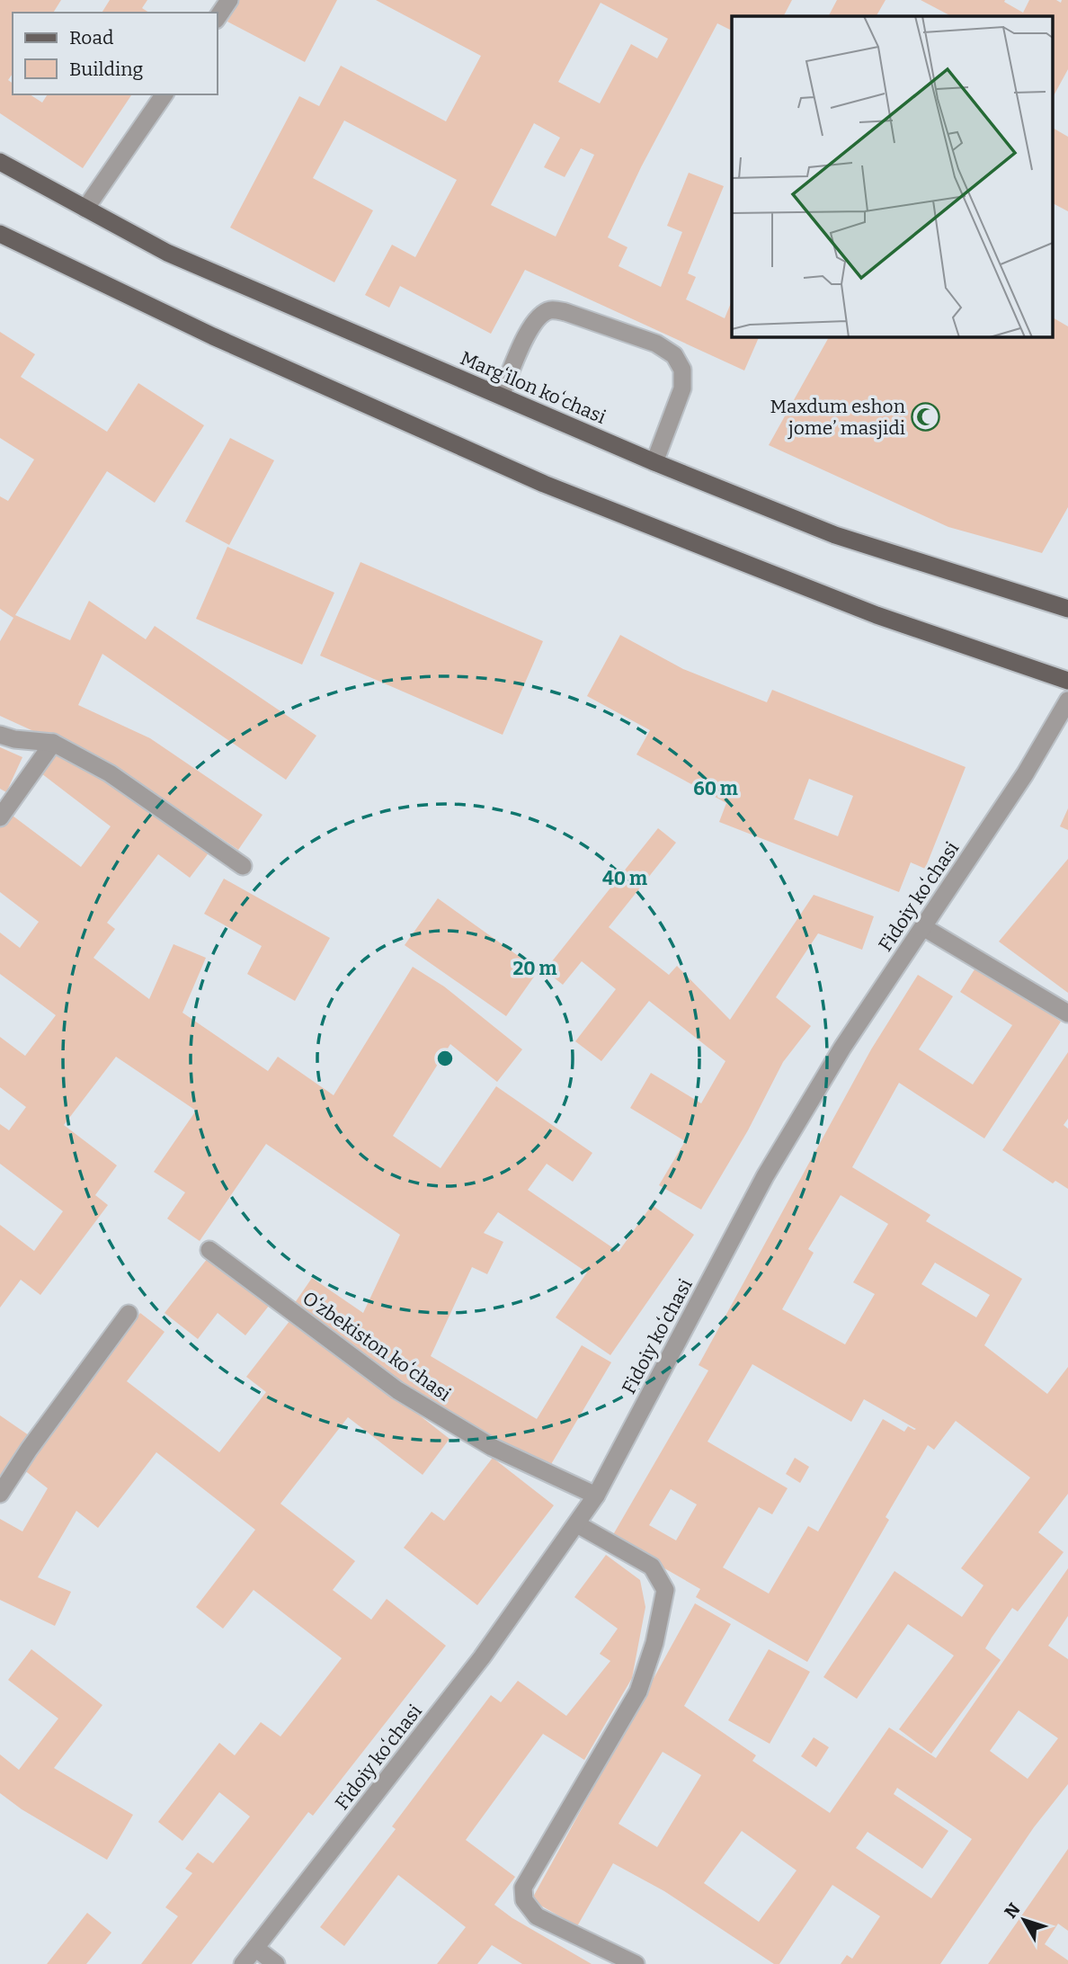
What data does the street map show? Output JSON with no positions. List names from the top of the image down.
{
  "streets": {
    "main road": ["Margʻilon koʻchasi"],
    "street": ["Fidoiy koʻchasi", "Oʻzbekiston koʻchasi"]
  },
  "crossings": [
    ["Fidoiy koʻchasi", "Oʻzbekiston koʻchasi"]
  ],
  "places": {
    "mosque": ["Maxdum eshon jome’ masjidi"]
  },
  "legend": ["Road", "Building"],
  "north": "top left",
  "rings": ["60 m", "40 m", "20 m"]
}
